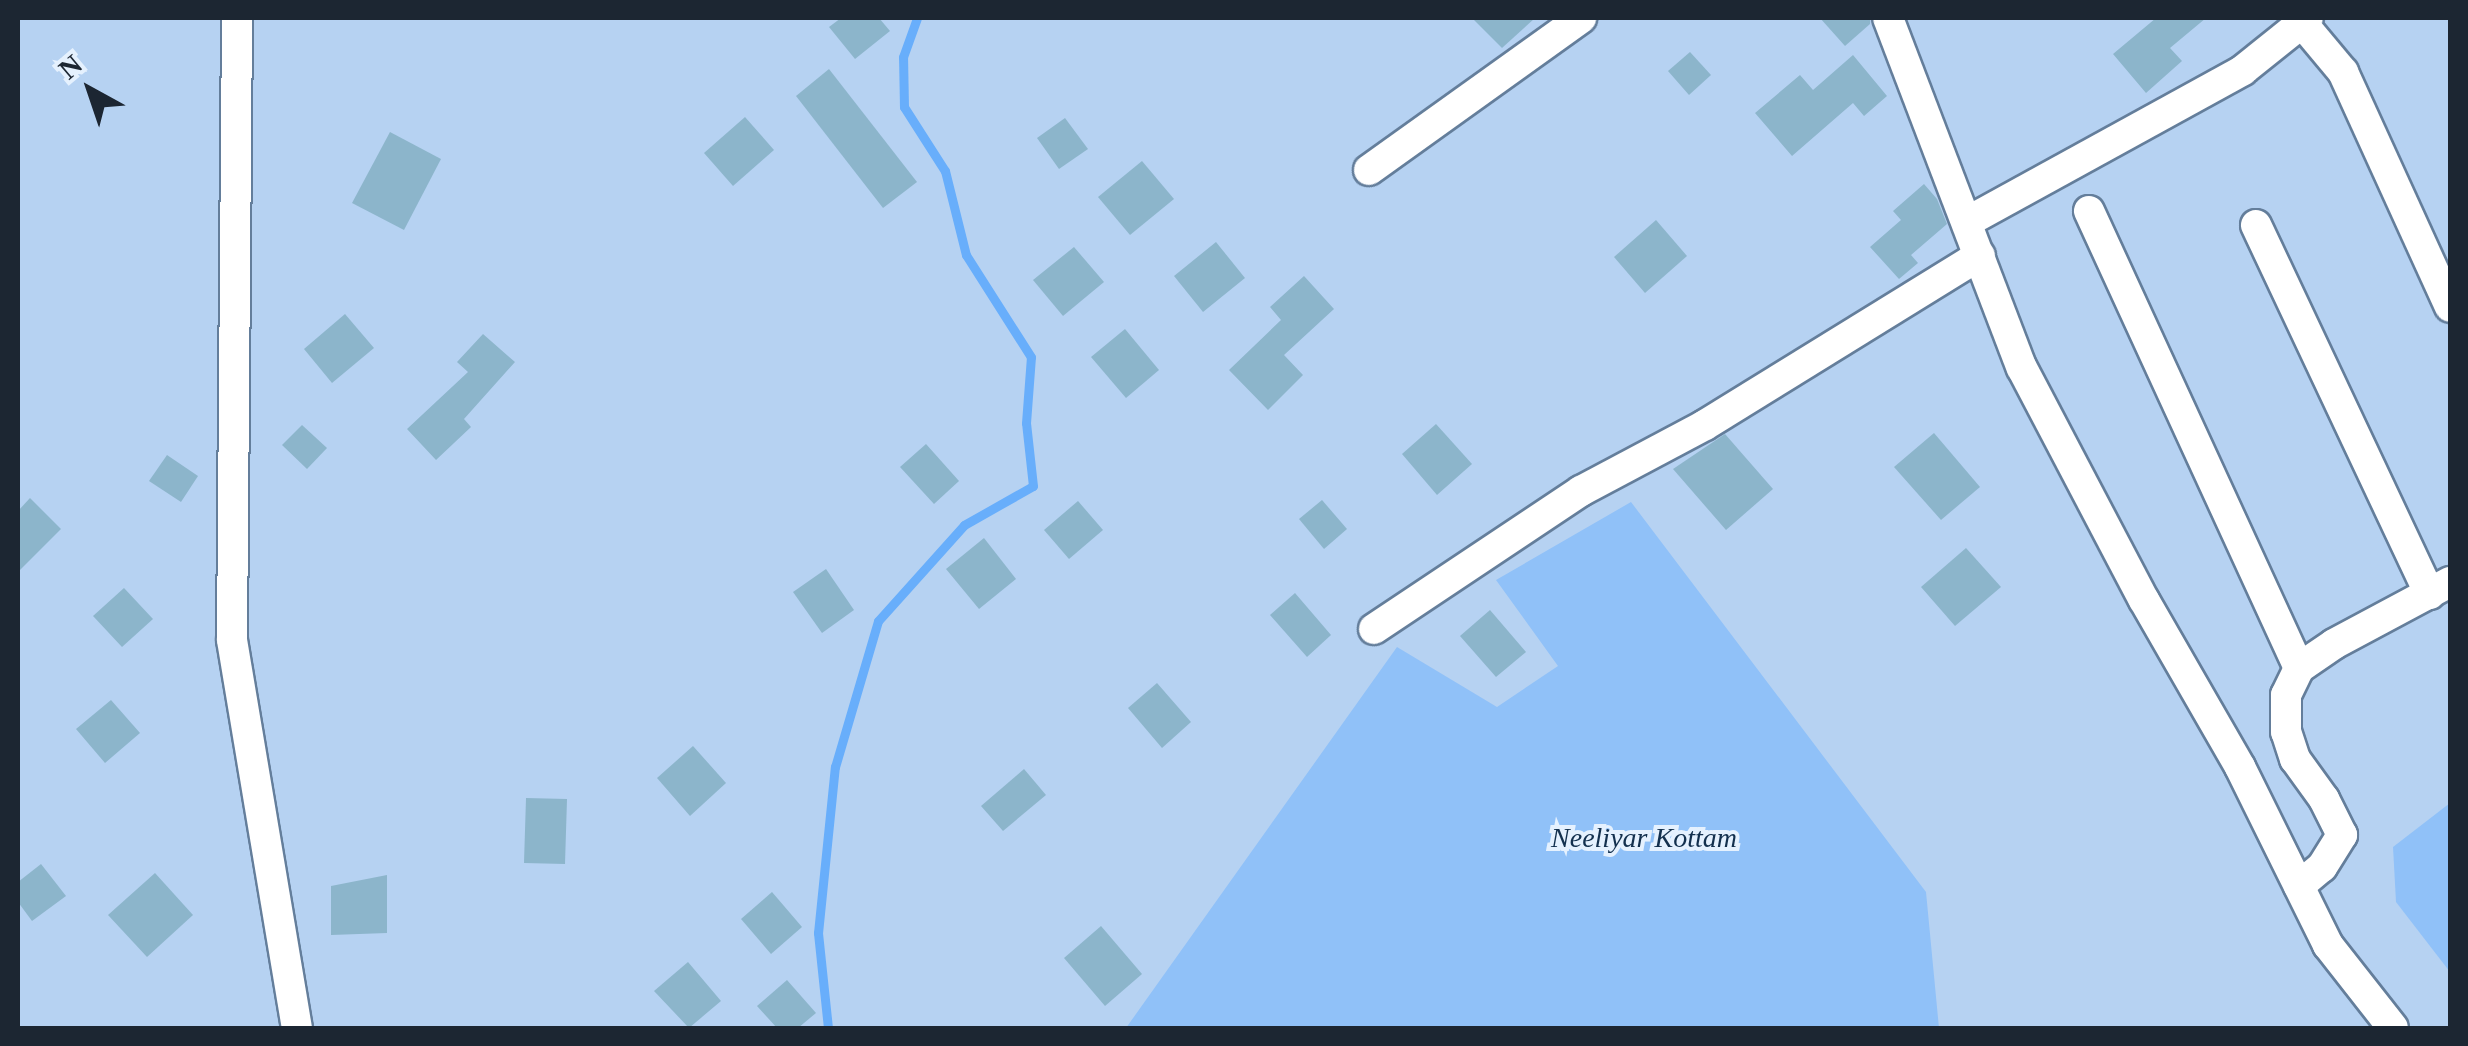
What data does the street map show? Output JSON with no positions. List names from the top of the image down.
{
  "parks": ["Neeliyar Kottam"],
  "north": "top left"
}
